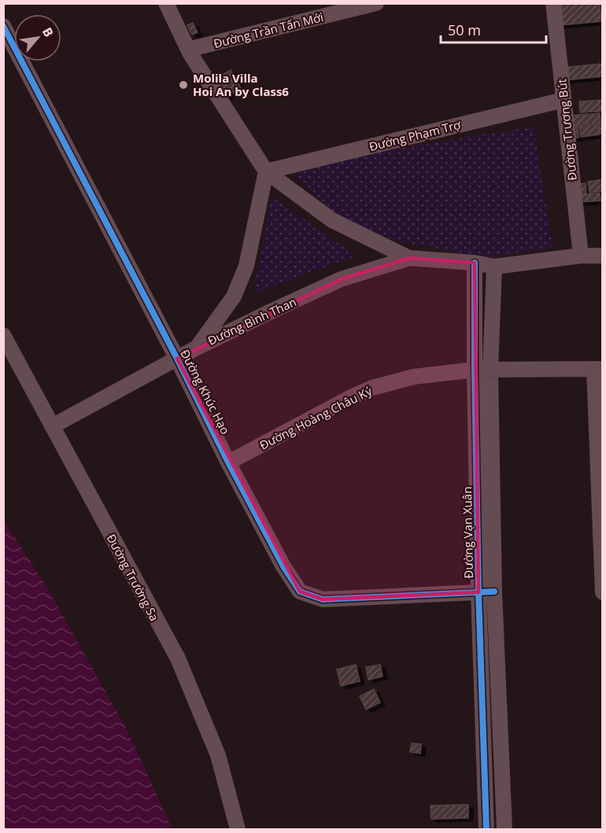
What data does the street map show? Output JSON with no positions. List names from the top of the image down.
{
  "streets": {
    "street": [
      "Đường Trần Tấn Mới",
      "Đường Trương Bút",
      "Đường Phạm Trợ",
      "Đường Bình Than",
      "Đường Khúc Hạo",
      "Đường Hoàng Châu Ký",
      "Đường Vạn Xuân",
      "Đường Trường Sa"
    ]
  },
  "crossings": [
    ["Đường Trương Bút", "Đường Phạm Trợ"],
    ["Đường Bình Than", "Đường Khúc Hạo"],
    ["Đường Bình Than", "Đường Trường Sa"],
    ["Đường Khúc Hạo", "Đường Hoàng Châu Ký"],
    ["Đường Khúc Hạo", "Đường Vạn Xuân"],
    ["Đường Hoàng Châu Ký", "Đường Vạn Xuân"]
  ],
  "places": ["Molila Villa Hoi An by Class6"],
  "scale_bar": "50 m",
  "north": "top right"
}
